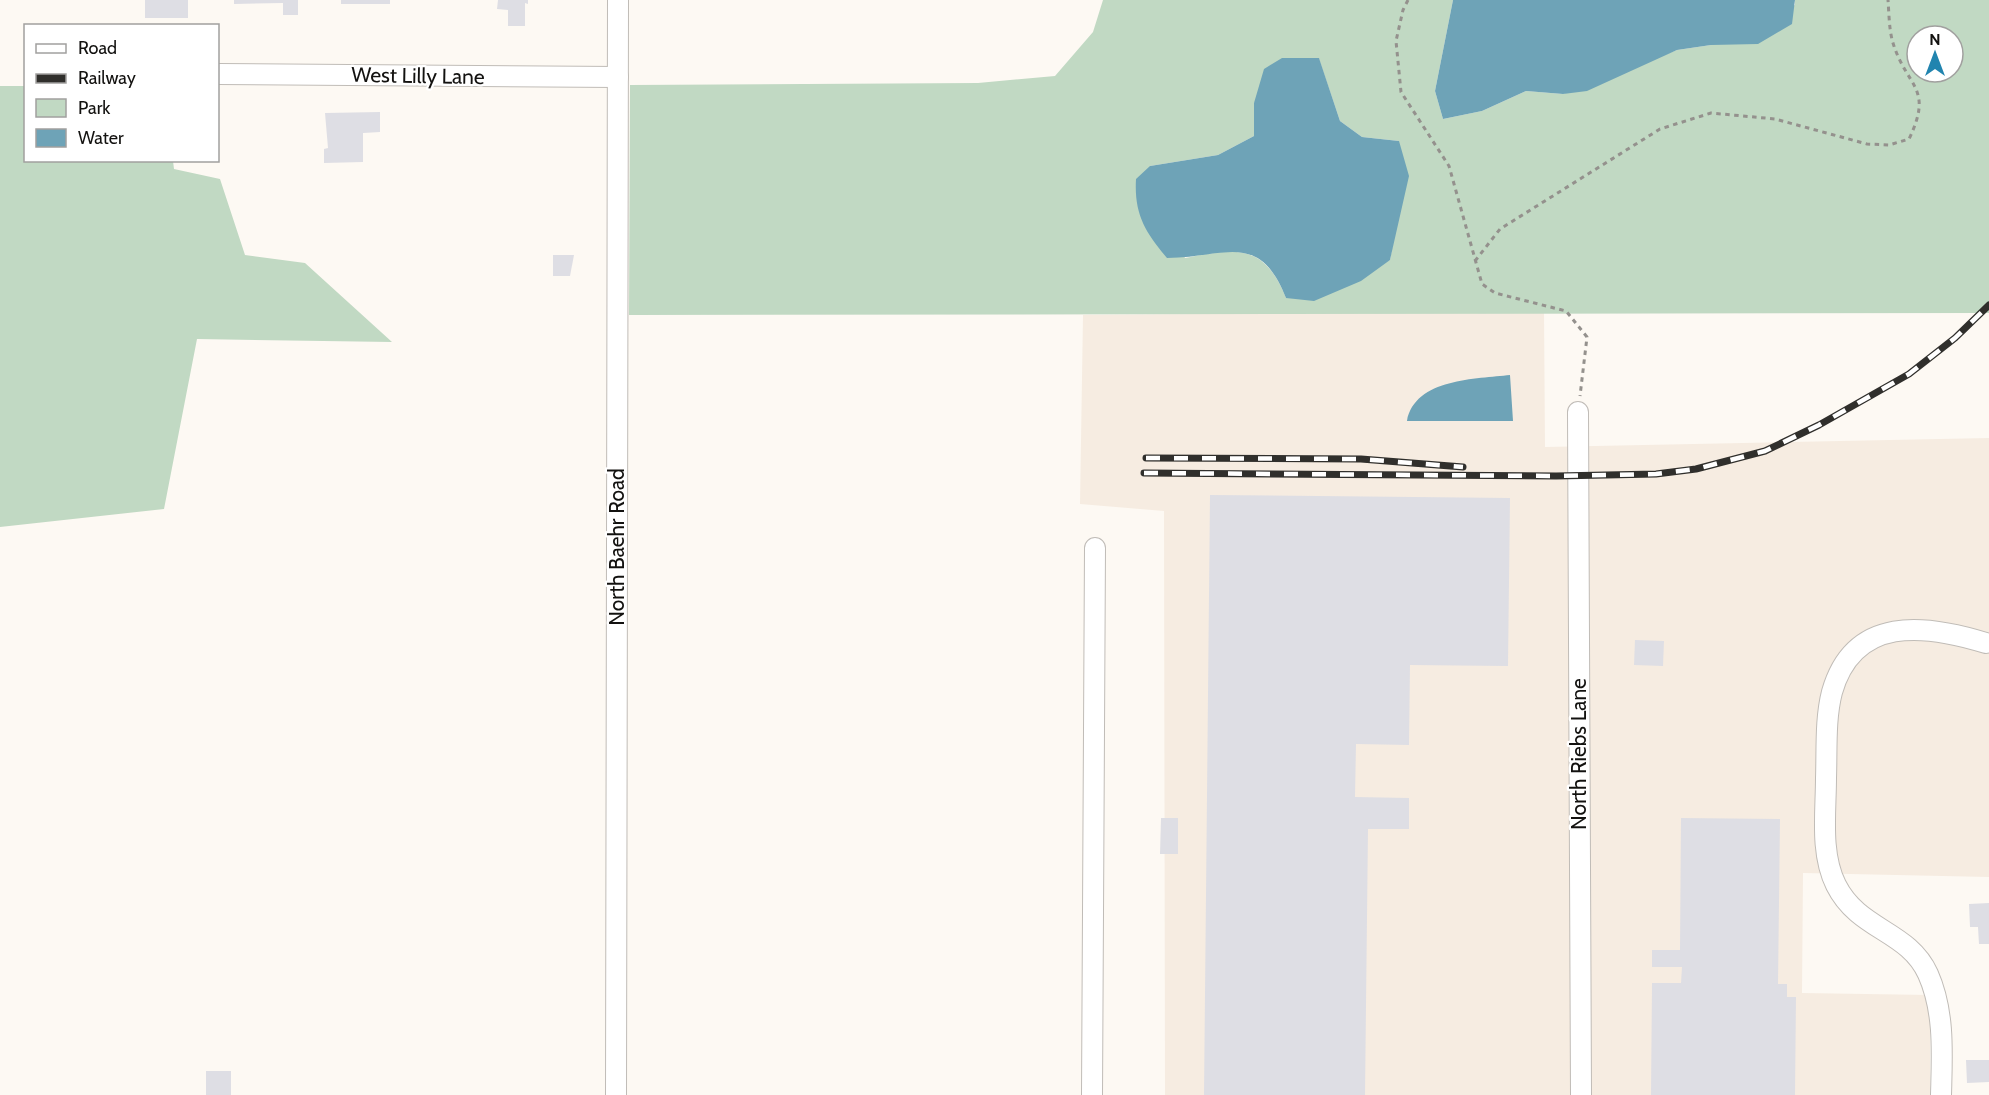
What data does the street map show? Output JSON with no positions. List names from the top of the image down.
{
  "streets": {
    "street": ["West Lilly Lane", "North Baehr Road", "North Riebs Lane"]
  },
  "crossings": [
    ["West Lilly Lane", "North Baehr Road"]
  ],
  "legend": [
    "Road",
    "Railway",
    "Park",
    "Water"
  ],
  "north": "top"
}
